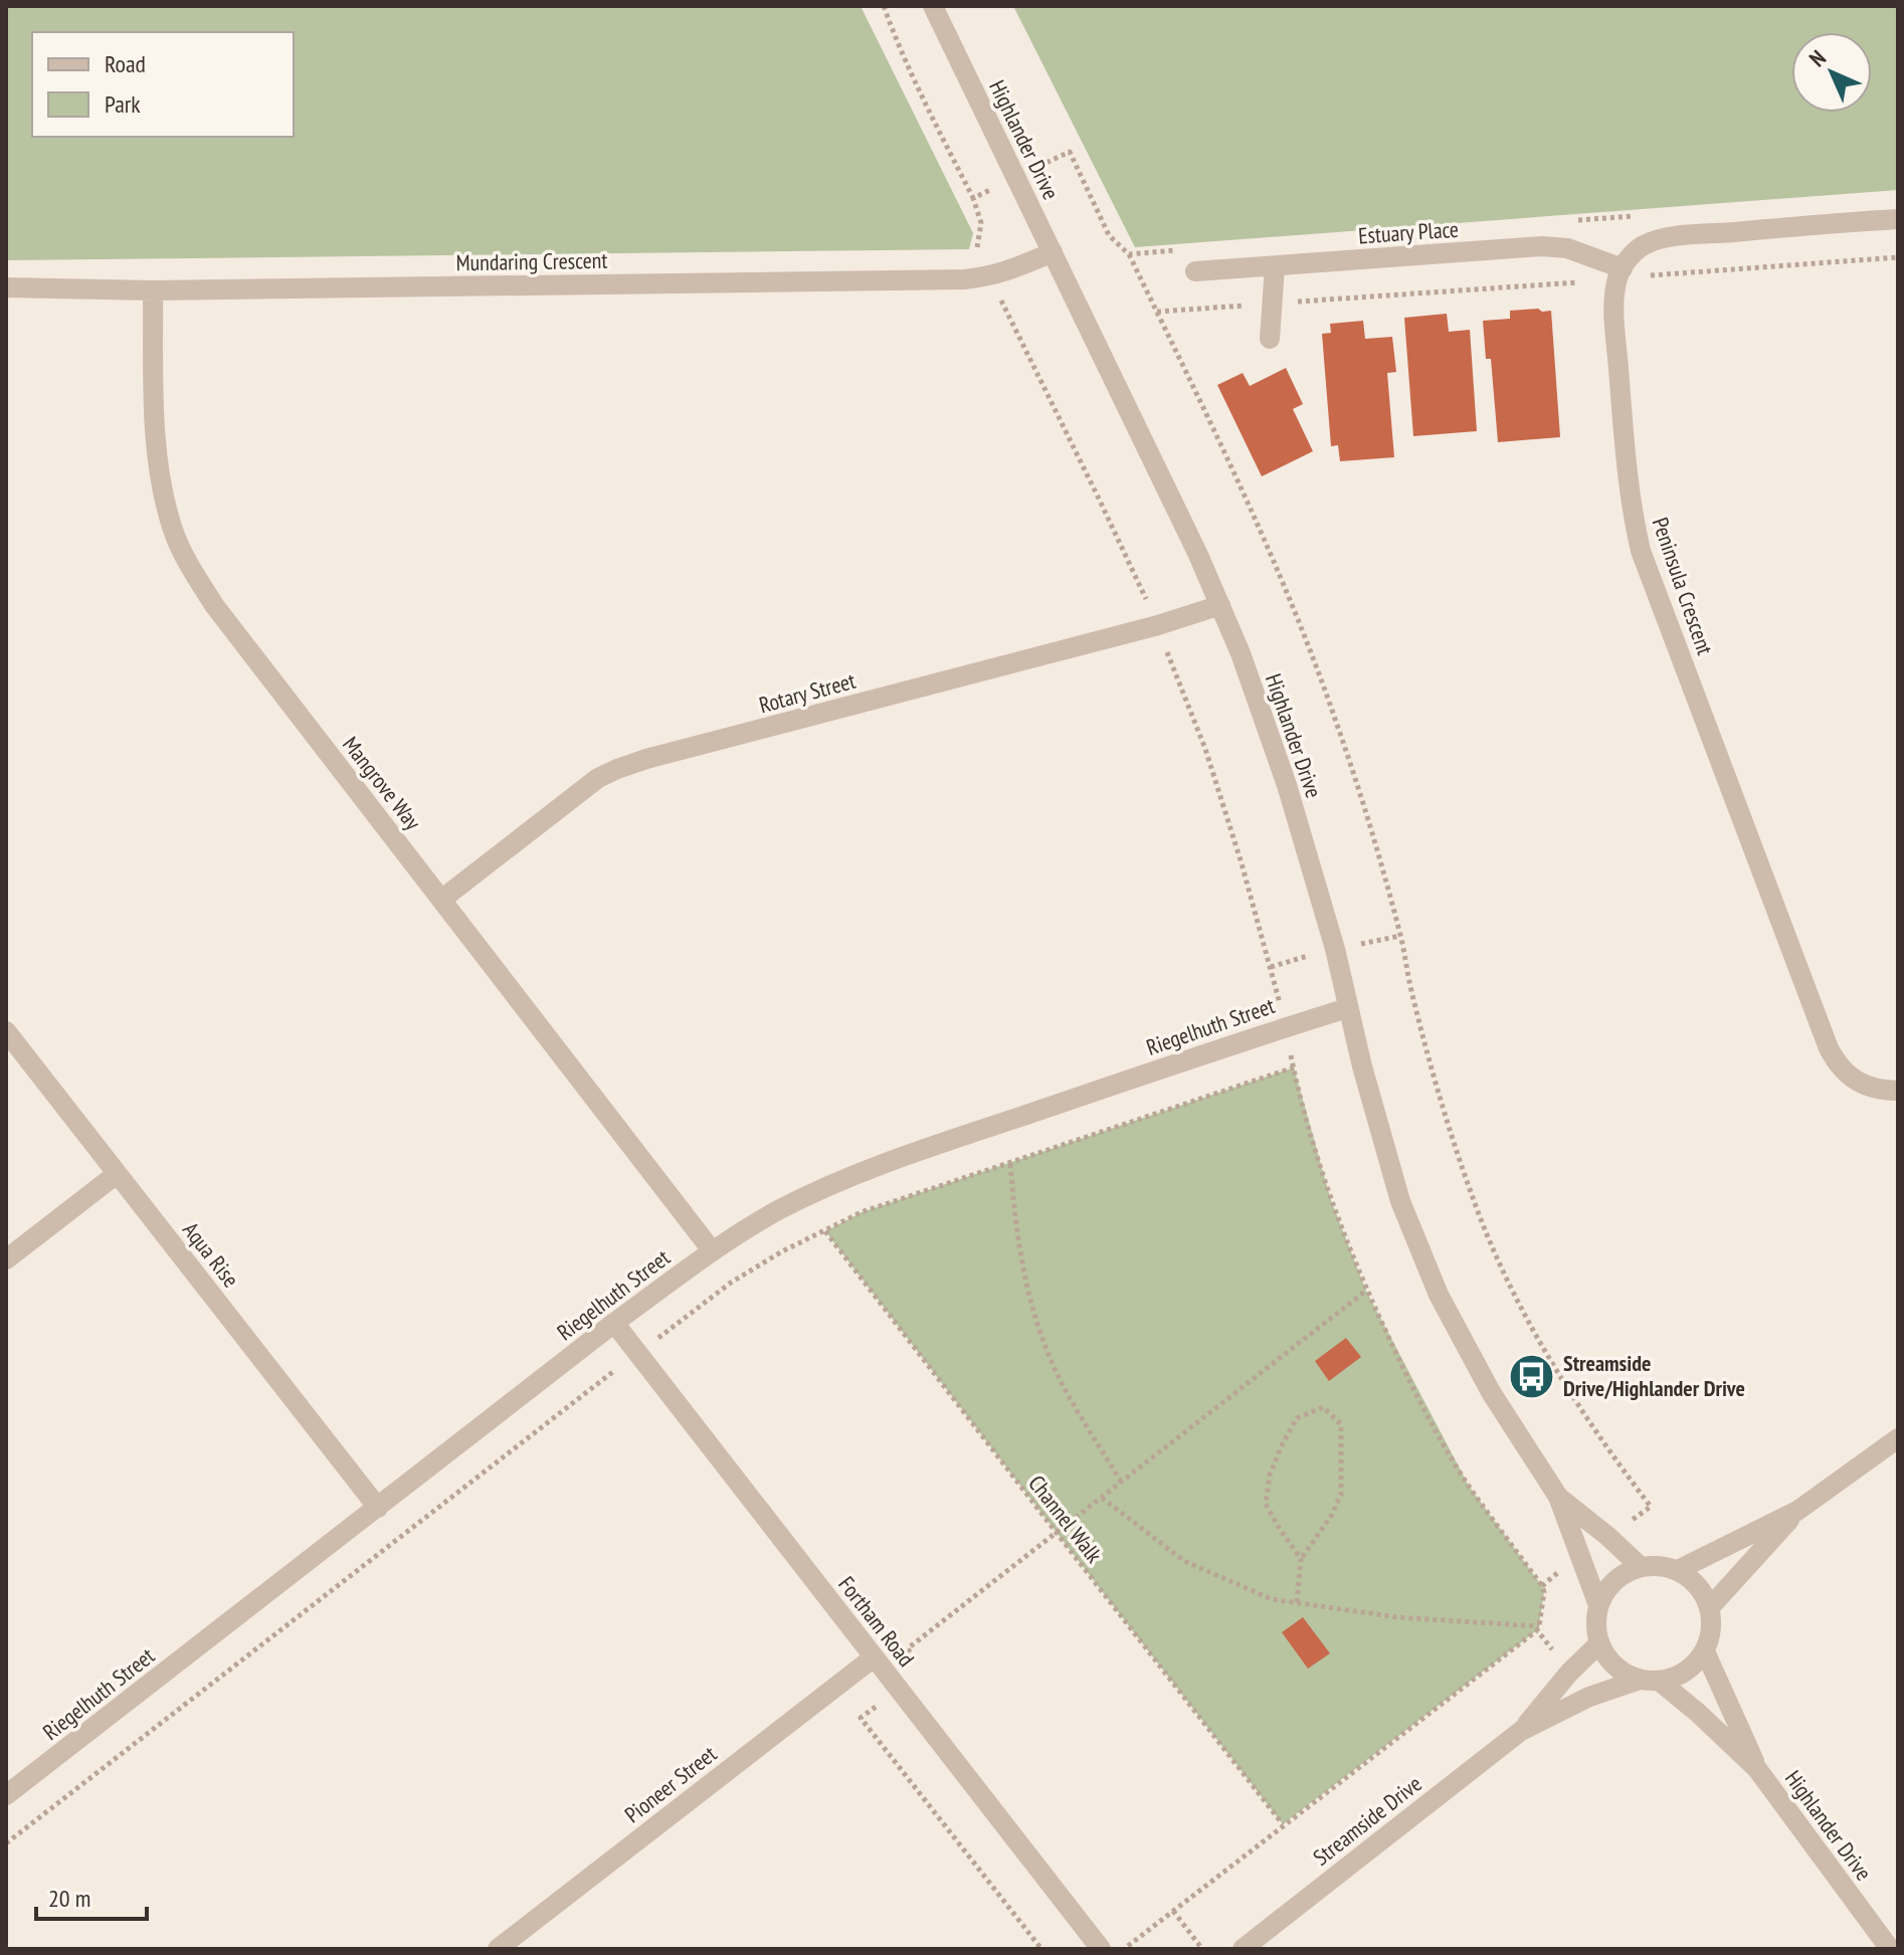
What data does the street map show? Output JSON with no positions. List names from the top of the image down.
{
  "streets": {
    "street": [
      "Highlander Drive",
      "Estuary Place",
      "Mundaring Crescent",
      "Peninsula Crescent",
      "Rotary Street",
      "Mangrove Way",
      "Riegelhuth Street",
      "Aqua Rise",
      "Fortham Road",
      "Pioneer Street",
      "Streamside Drive"
    ],
    "path": ["Channel Walk"]
  },
  "crossings": [
    ["Highlander Drive", "Mundaring Crescent"],
    ["Highlander Drive", "Rotary Street"],
    ["Highlander Drive", "Riegelhuth Street"],
    ["Highlander Drive", "Streamside Drive"],
    ["Estuary Place", "Peninsula Crescent"],
    ["Mundaring Crescent", "Mangrove Way"],
    ["Rotary Street", "Mangrove Way"],
    ["Mangrove Way", "Riegelhuth Street"],
    ["Riegelhuth Street", "Aqua Rise"],
    ["Riegelhuth Street", "Fortham Road"],
    ["Fortham Road", "Pioneer Street"]
  ],
  "places": {
    "bus stop": ["Streamside Drive/Highlander Drive"]
  },
  "legend": ["Road", "Park"],
  "scale_bar": "20 m",
  "north": "top left"
}
